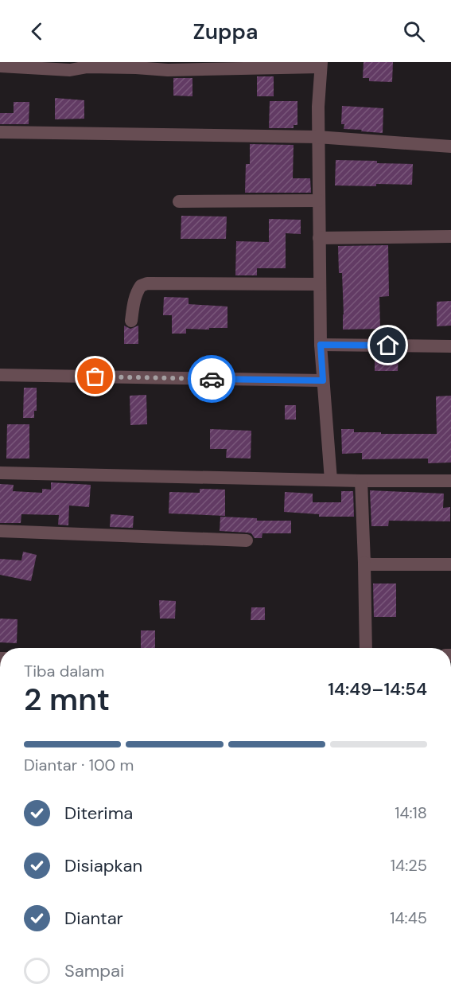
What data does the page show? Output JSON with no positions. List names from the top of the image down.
{
  "page": {
    "header": "Zuppa",
    "heading": ["2 mnt", "Tiba dalam", "14:49–14:54"],
    "bar": "Diantar · 100 m",
    "list": [
      ["Diterima", "14:18"],
      ["Disiapkan", "14:25"],
      ["Diantar", "14:45"],
      "Sampai"
    ]
  }
}
